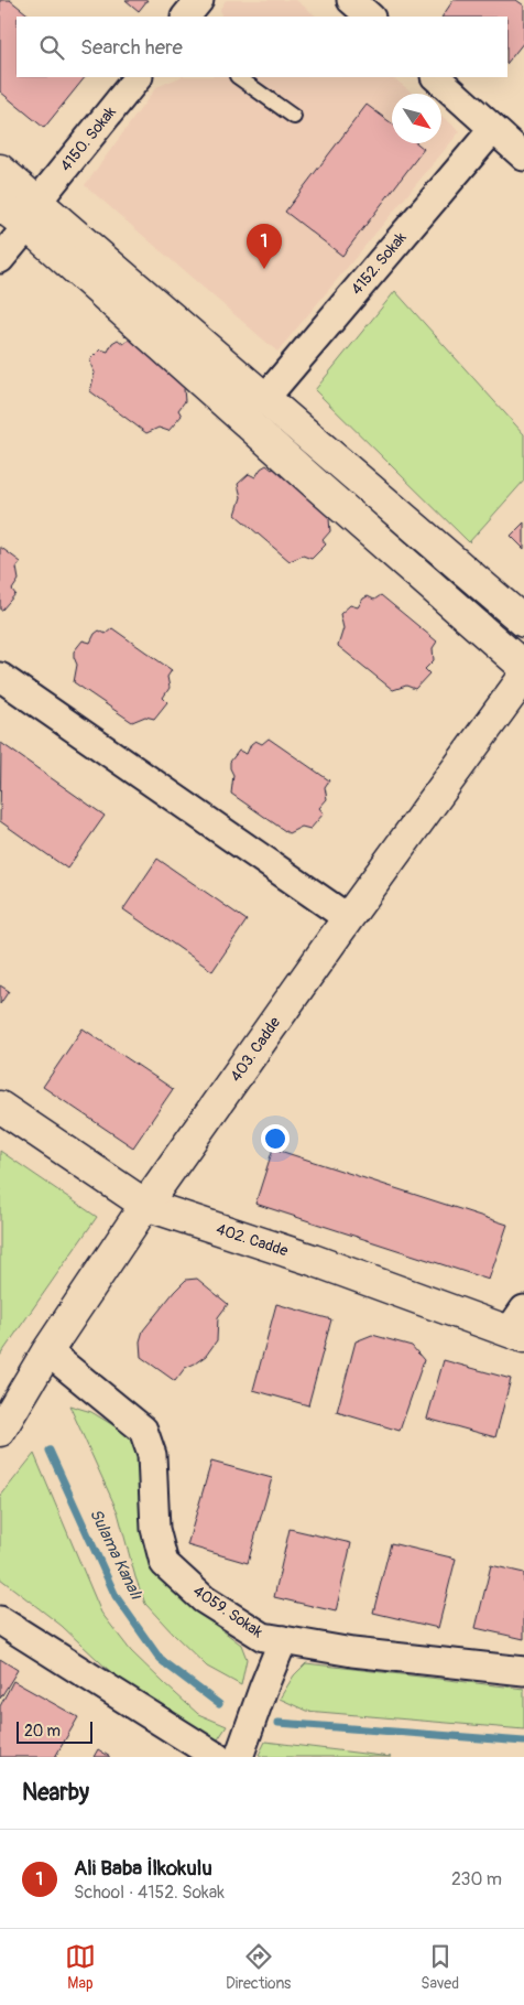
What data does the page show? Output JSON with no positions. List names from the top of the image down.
{
  "streets": {
    "street": [
      "4150. Sokak",
      "4152. Sokak",
      "403. Cadde",
      "402. Cadde",
      "4059. Sokak"
    ]
  },
  "crossings": [
    ["403. Cadde", "402. Cadde"],
    ["403. Cadde", "4059. Sokak"]
  ],
  "water": ["Sulama Kanalı"],
  "scale_bar": "20 m",
  "north": "bottom right",
  "page": {
    "search": "Search here",
    "pins": "1",
    "scale": "20 m",
    "heading": "Nearby",
    "list": [
      {
        "mark": "1",
        "name": "Ali Baba İlkokulu",
        "note": "School · 4152. Sokak",
        "value": "230 m"
      }
    ],
    "nav": ["Map", "Directions", "Saved"]
  }
}
